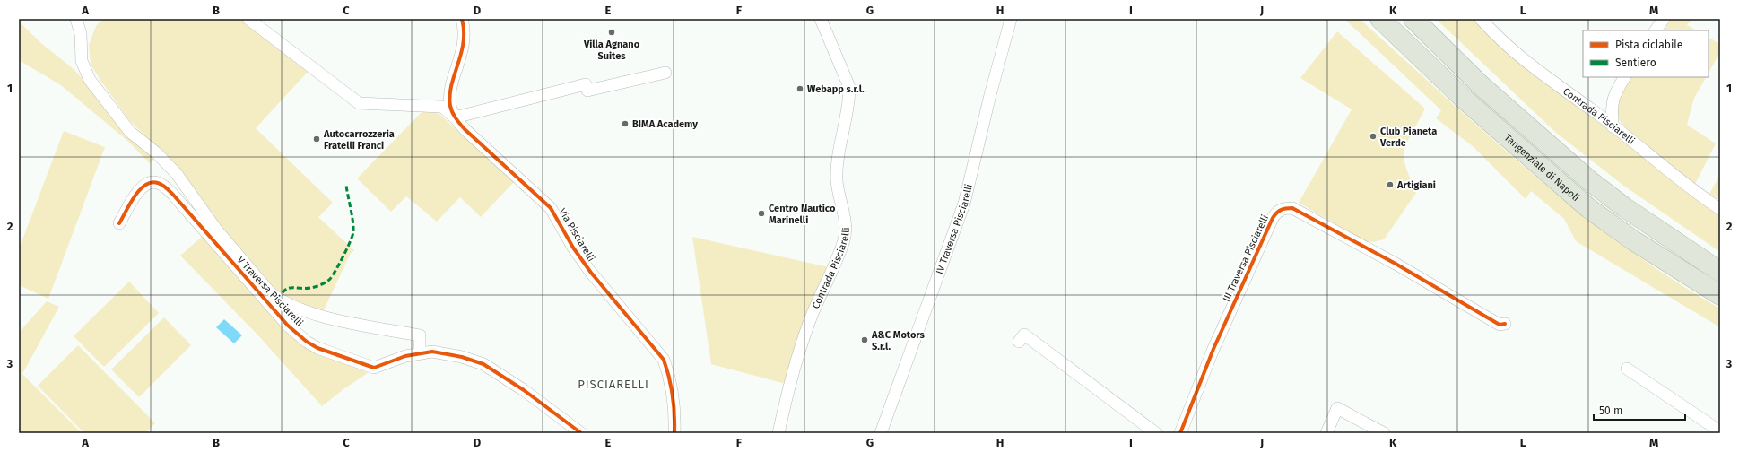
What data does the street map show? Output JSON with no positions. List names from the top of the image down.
{
  "streets": {
    "highway": ["Tangenziale di Napoli"],
    "street": [
      "Contrada Pisciarelli",
      "IV Traversa Pisciarelli",
      "Via Pisciarelli",
      "III Traversa Pisciarelli",
      "V Traversa Pisciarelli"
    ]
  },
  "districts": ["PISCIARELLI"],
  "places": [
    "Villa Agnano Suites",
    "Webapp s.r.l.",
    "BIMA Academy",
    "Club Pianeta Verde",
    "Autocarrozzeria Fratelli Franci",
    "Artigiani",
    "Centro Nautico Marinelli",
    "A&C Motors S.r.l."
  ],
  "legend": ["Pista ciclabile", "Sentiero"],
  "scale_bar": "50 m",
  "grid": {
    "columns": [
      "A",
      "B",
      "C",
      "D",
      "E",
      "F",
      "G",
      "H",
      "I",
      "J",
      "K",
      "L",
      "M"
    ],
    "rows": ["1", "2", "3"]
  }
}
